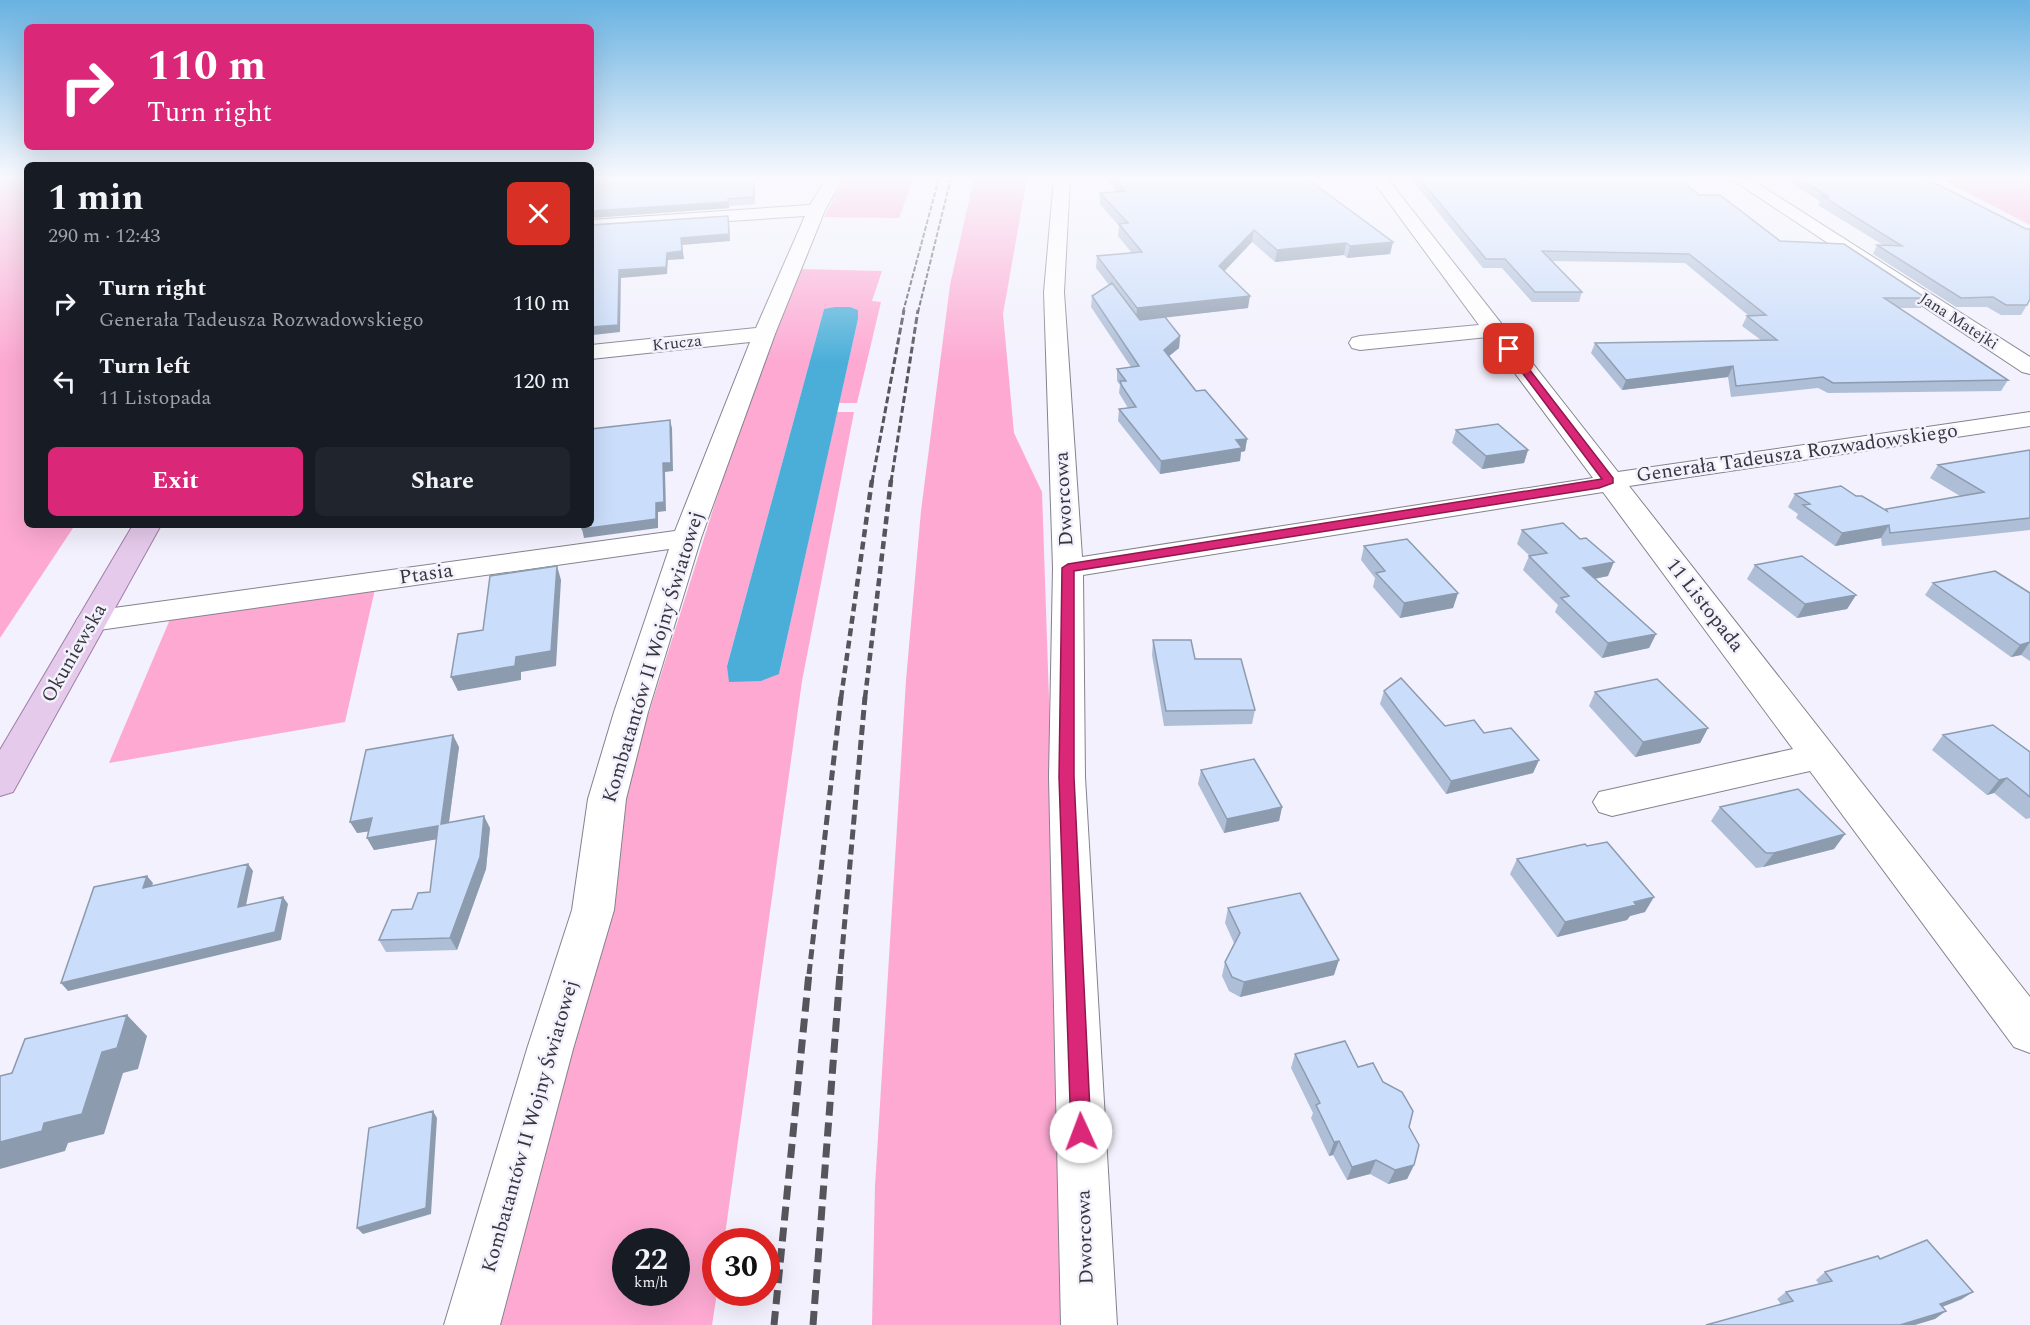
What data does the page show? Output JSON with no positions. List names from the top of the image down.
{
  "streets": {
    "main road": ["Okuniewska"],
    "street": [
      "Jana Matejki",
      "Krucza",
      "Generała Tadeusza Rozwadowskiego",
      "Dworcowa",
      "Ptasia",
      "11 Listopada",
      "Kombatantów II Wojny Światowej"
    ]
  },
  "crossings": [
    ["Krucza", "Kombatantów II Wojny Światowej"],
    ["Generała Tadeusza Rozwadowskiego", "Dworcowa"],
    ["Generała Tadeusza Rozwadowskiego", "11 Listopada"],
    ["Ptasia", "Okuniewska"],
    ["Ptasia", "Kombatantów II Wojny Światowej"]
  ],
  "page": {
    "turn": ["110 m", "Turn right"],
    "heading": ["1 min", "290 m · 12:43"],
    "list": [
      {
        "name": "Turn right",
        "note": "Generała Tadeusza Rozwadowskiego",
        "value": "110 m"
      },
      {
        "name": "Turn left",
        "note": "11 Listopada",
        "value": "120 m"
      }
    ],
    "buttons": ["Exit", "Share"],
    "speed": "22 km/h",
    "limit": "30"
  }
}
